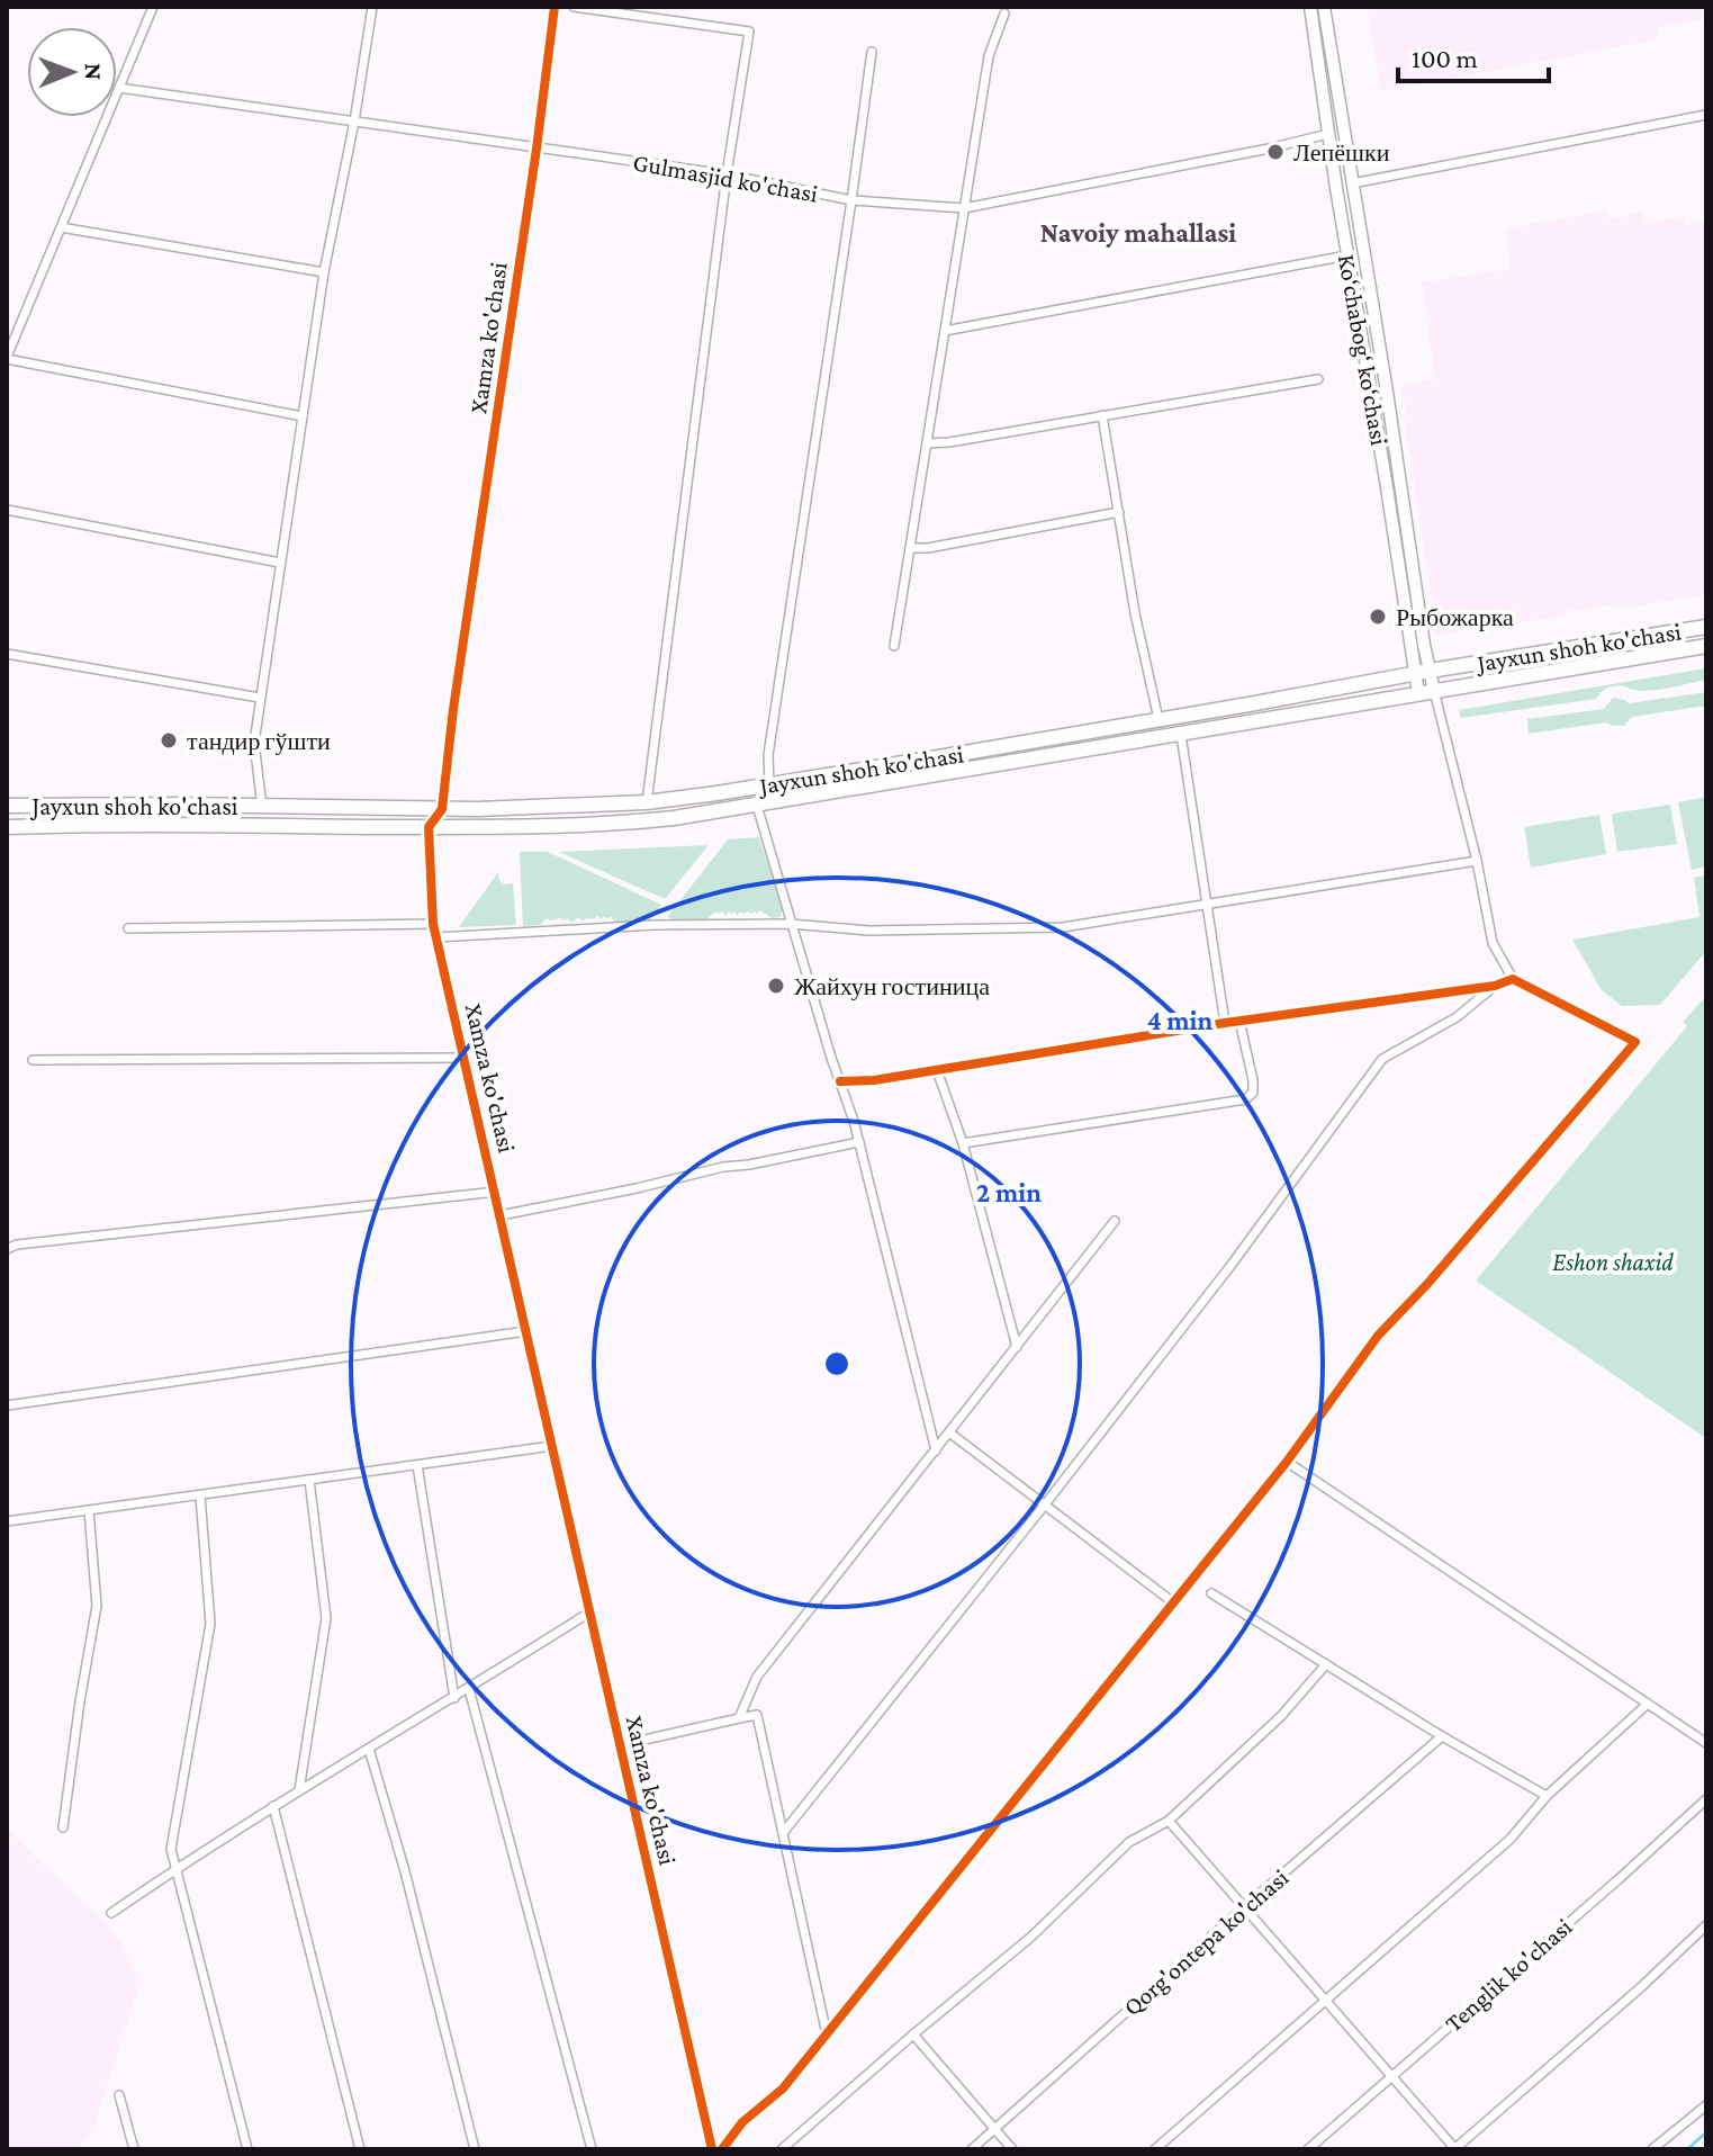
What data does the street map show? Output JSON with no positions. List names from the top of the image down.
{
  "streets": {
    "highway": ["Jayxun shoh ko'chasi"],
    "main road": ["Ko‘chabog‘ ko‘chasi"],
    "street": [
      "Gulmasjid ko'chasi",
      "Xamza ko'chasi",
      "Qorg'ontepa ko'chasi",
      "Tenglik ko'chasi"
    ]
  },
  "crossings": [
    ["Gulmasjid ko'chasi", "Xamza ko'chasi"],
    ["Gulmasjid ko'chasi", "Ko‘chabog‘ ko‘chasi"],
    ["Xamza ko'chasi", "Jayxun shoh ko'chasi"],
    ["Ko‘chabog‘ ko‘chasi", "Jayxun shoh ko'chasi"]
  ],
  "districts": ["Navoiy mahallasi"],
  "parks": ["Eshon shaxid"],
  "places": [
    "Лепёшки",
    "Рыбожарка",
    "тандир гўшти",
    "Жайхун гостиница"
  ],
  "scale_bar": "100 m",
  "north": "right",
  "rings": ["4 min", "2 min"]
}
